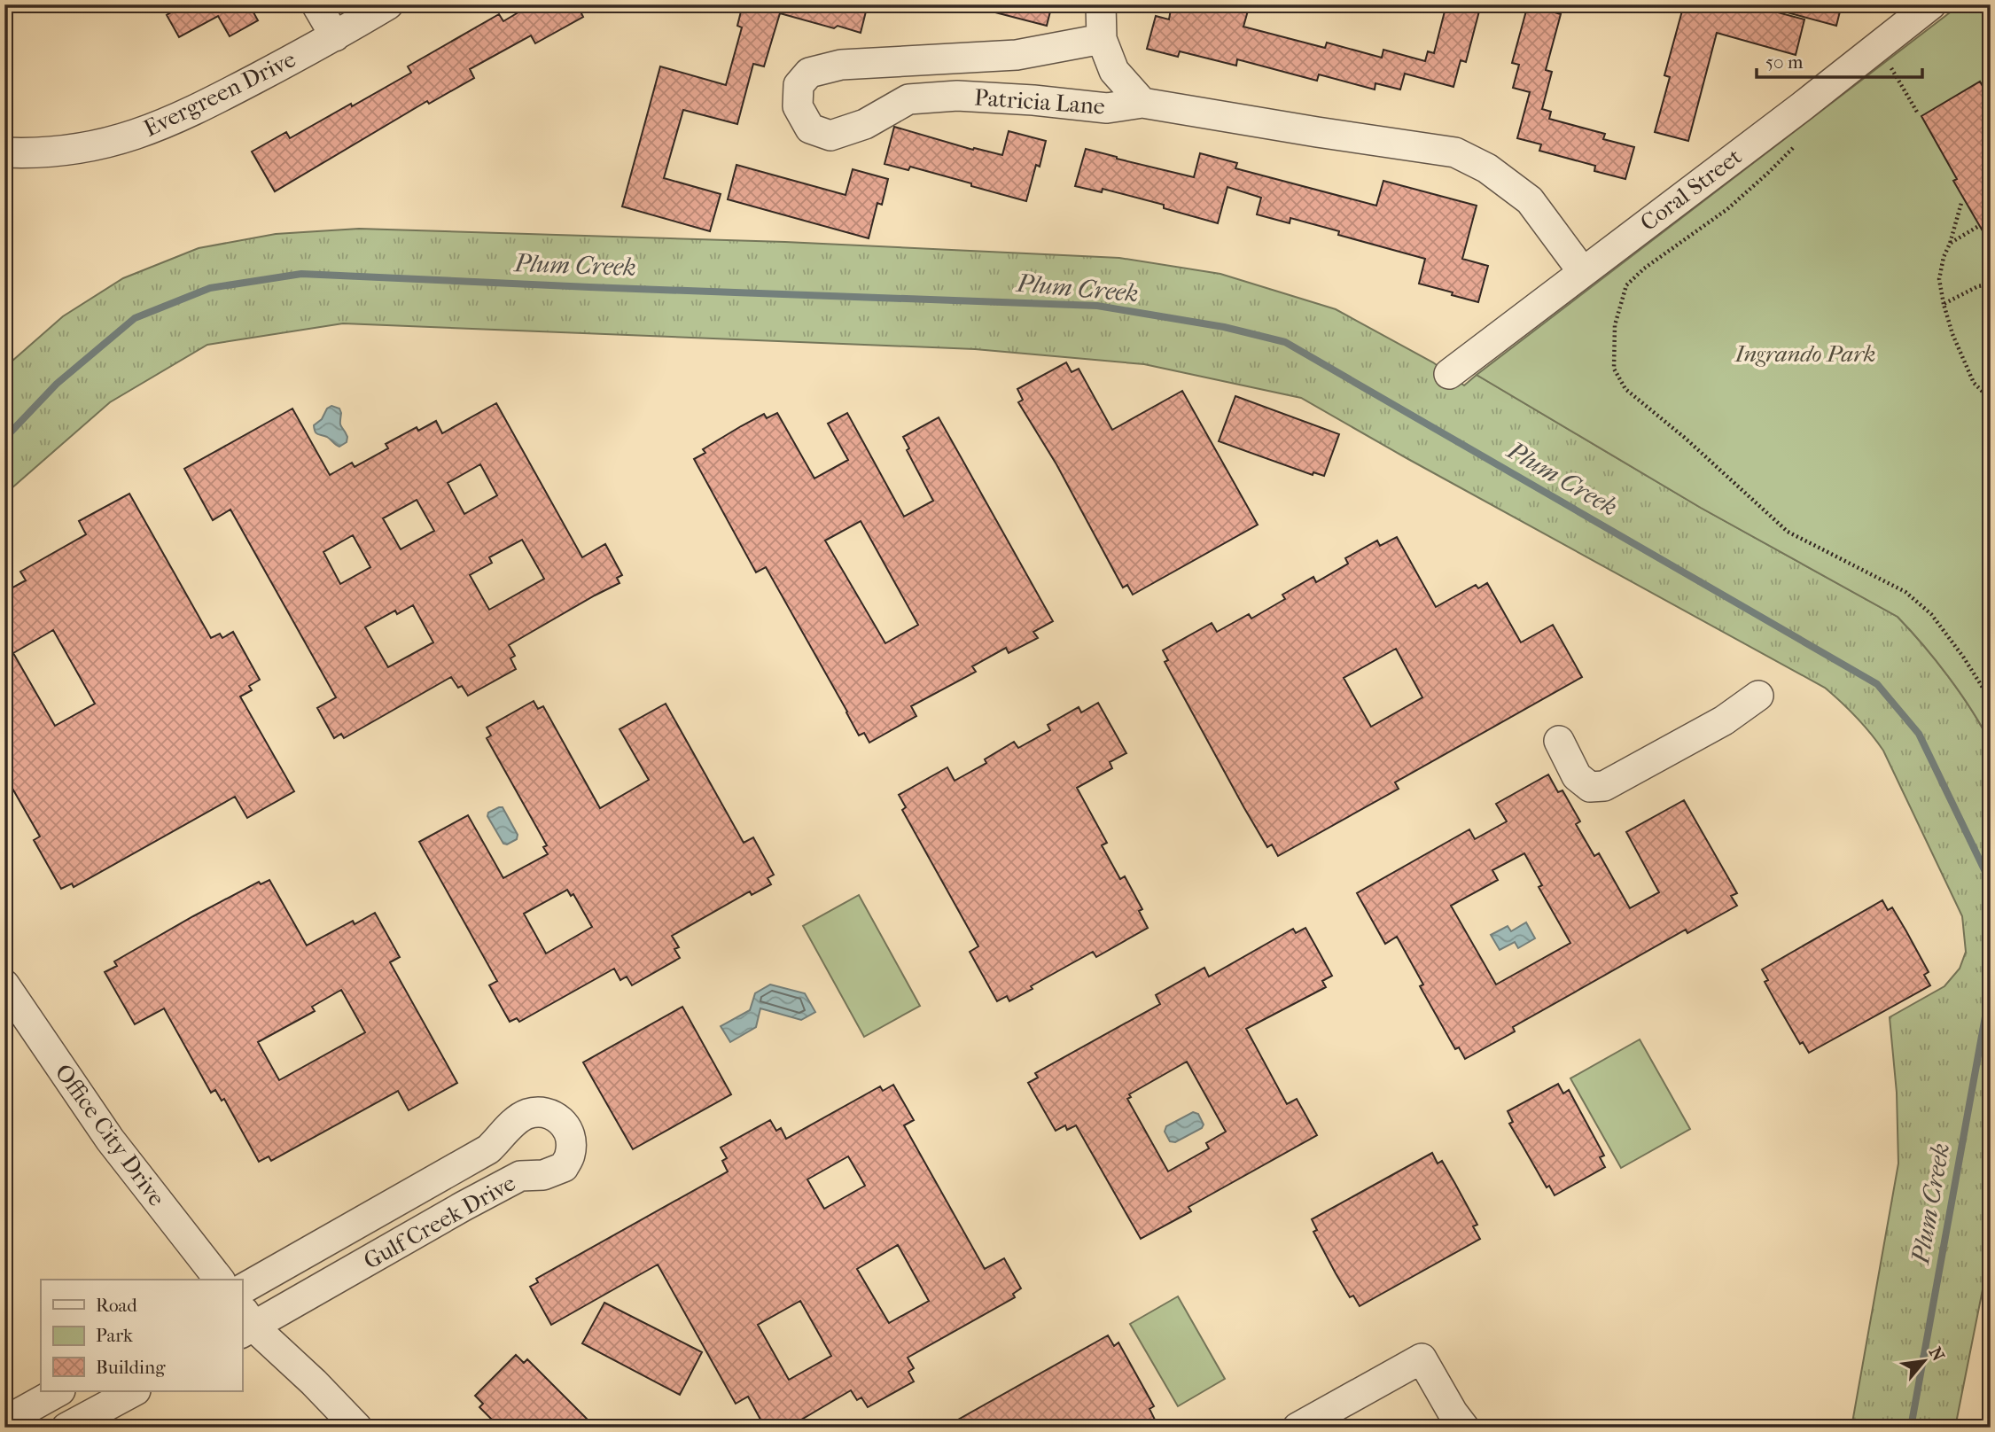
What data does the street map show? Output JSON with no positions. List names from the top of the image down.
{
  "streets": {
    "street": [
      "Evergreen Drive",
      "Patricia Lane",
      "Coral Street",
      "Office City Drive",
      "Gulf Creek Drive"
    ]
  },
  "crossings": [
    ["Patricia Lane", "Coral Street"]
  ],
  "water": ["Plum Creek"],
  "parks": ["Ingrando Park"],
  "legend": ["Road", "Park", "Building"],
  "scale_bar": "50 m",
  "north": "top right"
}
